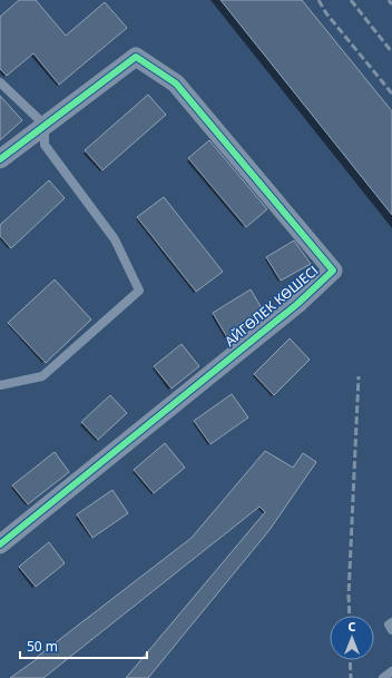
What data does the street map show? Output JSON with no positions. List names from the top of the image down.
{
  "streets": {
    "street": ["АЙГӨЛЕК КӨШЕСІ"]
  },
  "scale_bar": "50 m",
  "north": "top"
}
